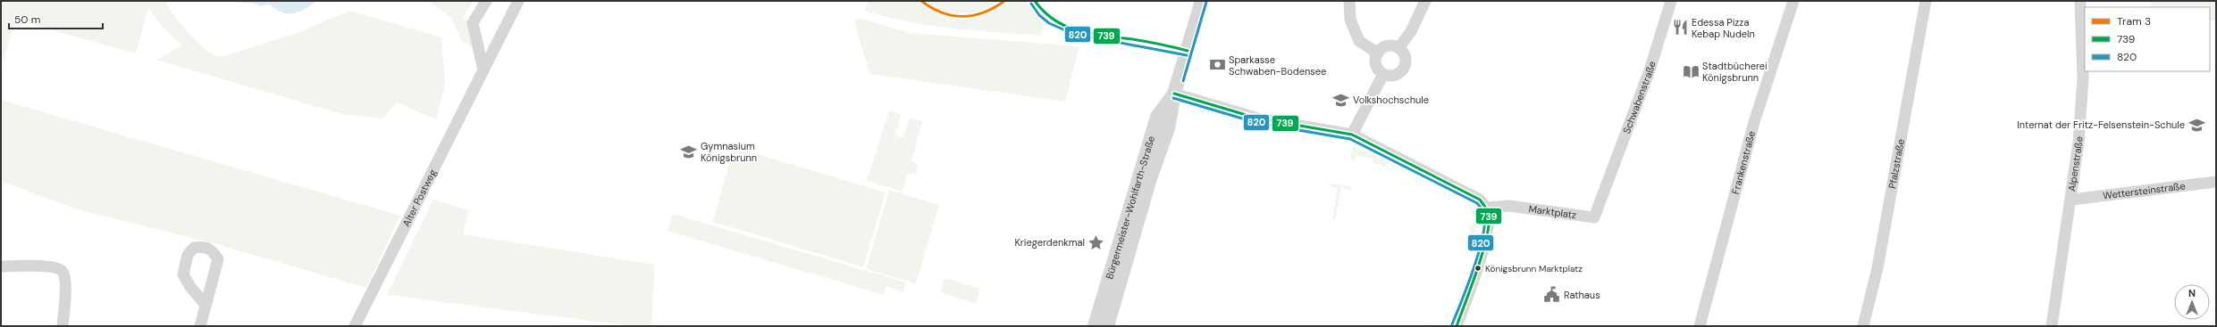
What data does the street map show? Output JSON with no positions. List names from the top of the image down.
{
  "streets": {
    "street": [
      "Schwabenstraße",
      "Frankenstraße",
      "Pfalzstraße",
      "Alpenstraße",
      "Wettersteinstraße",
      "Alter Postweg",
      "Bürgermeister-Wohlfarth-Straße",
      "Marktplatz"
    ]
  },
  "crossings": [
    ["Schwabenstraße", "Marktplatz"],
    ["Alpenstraße", "Wettersteinstraße"]
  ],
  "places": {
    "restaurant": ["Edessa Pizza Kebap Nudeln"],
    "bank": ["Sparkasse Schwaben-Bodensee"],
    "library": ["Stadtbücherei Königsbrunn"],
    "school or university": ["Volkshochschule", "Internat der Fritz-Felsenstein-Schule", "Gymnasium Königsbrunn"],
    "place": ["Kriegerdenkmal"],
    "other": ["Königsbrunn Marktplatz"],
    "public building": ["Rathaus"]
  },
  "lines": ["tram line 3", "transit line 739", "transit line 820"],
  "legend": ["Tram 3", "739", "820"],
  "scale_bar": "50 m",
  "north": "top"
}
